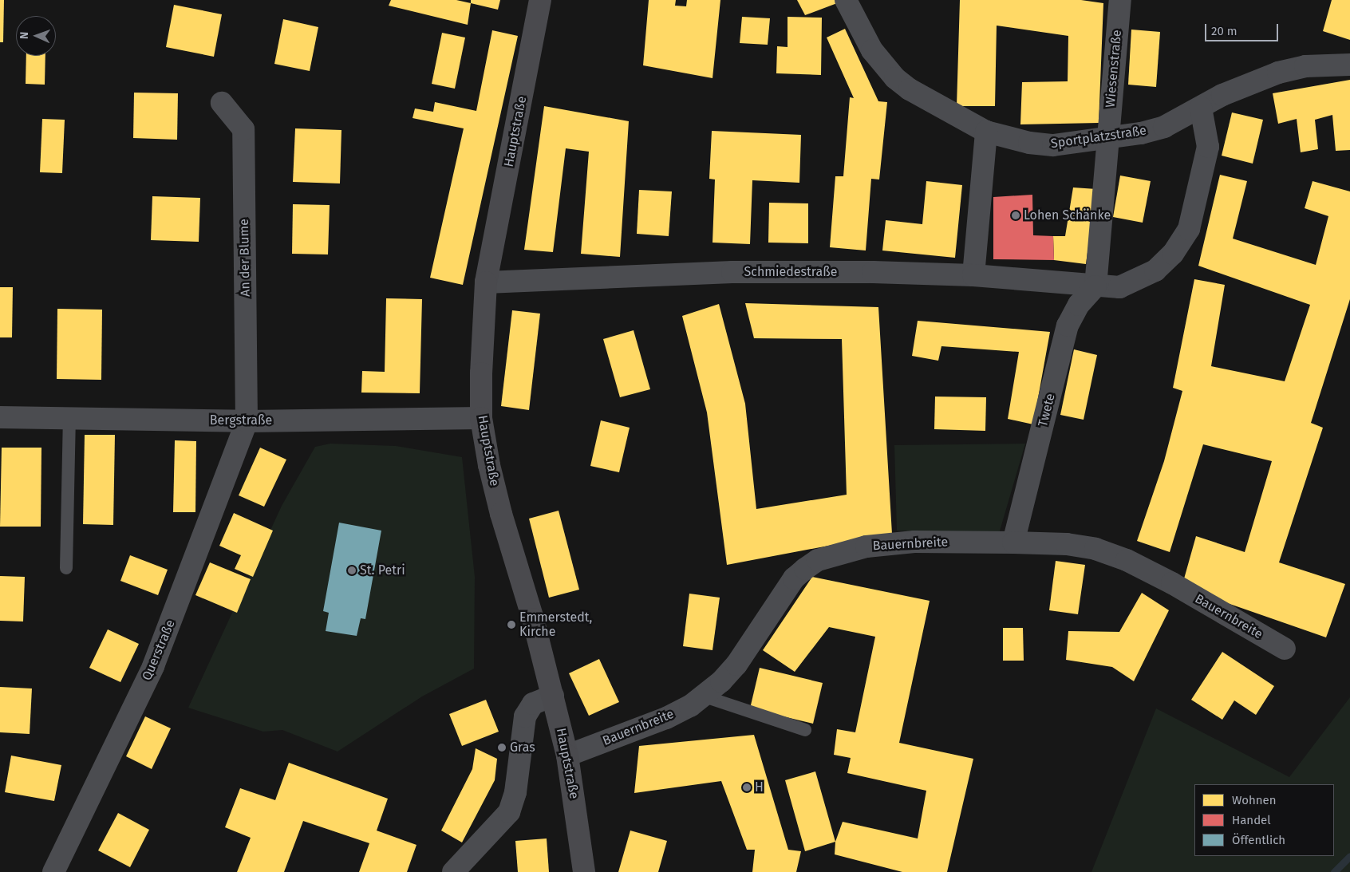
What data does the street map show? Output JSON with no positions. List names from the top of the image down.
{
  "streets": {
    "main road": ["Hauptstraße"],
    "street": [
      "Wiesenstraße",
      "Sportplatzstraße",
      "An der Blume",
      "Schmiedestraße",
      "Twete",
      "Bergstraße",
      "Bauernbreite",
      "Querstraße"
    ]
  },
  "crossings": [
    ["Wiesenstraße", "Sportplatzstraße"],
    ["Wiesenstraße", "Schmiedestraße"],
    ["Wiesenstraße", "Twete"],
    ["Hauptstraße", "Schmiedestraße"],
    ["Hauptstraße", "Bergstraße"],
    ["Hauptstraße", "Bauernbreite"],
    ["Sportplatzstraße", "Schmiedestraße"],
    ["An der Blume", "Bergstraße"],
    ["An der Blume", "Querstraße"],
    ["Schmiedestraße", "Twete"],
    ["Twete", "Bauernbreite"],
    ["Bergstraße", "Querstraße"]
  ],
  "places": [
    "Lohen Schänke",
    "St. Petri",
    "Emmerstedt, Kirche",
    "Gras",
    "H"
  ],
  "legend": ["Wohnen", "Handel", "Öffentlich"],
  "scale_bar": "20 m",
  "north": "left"
}
